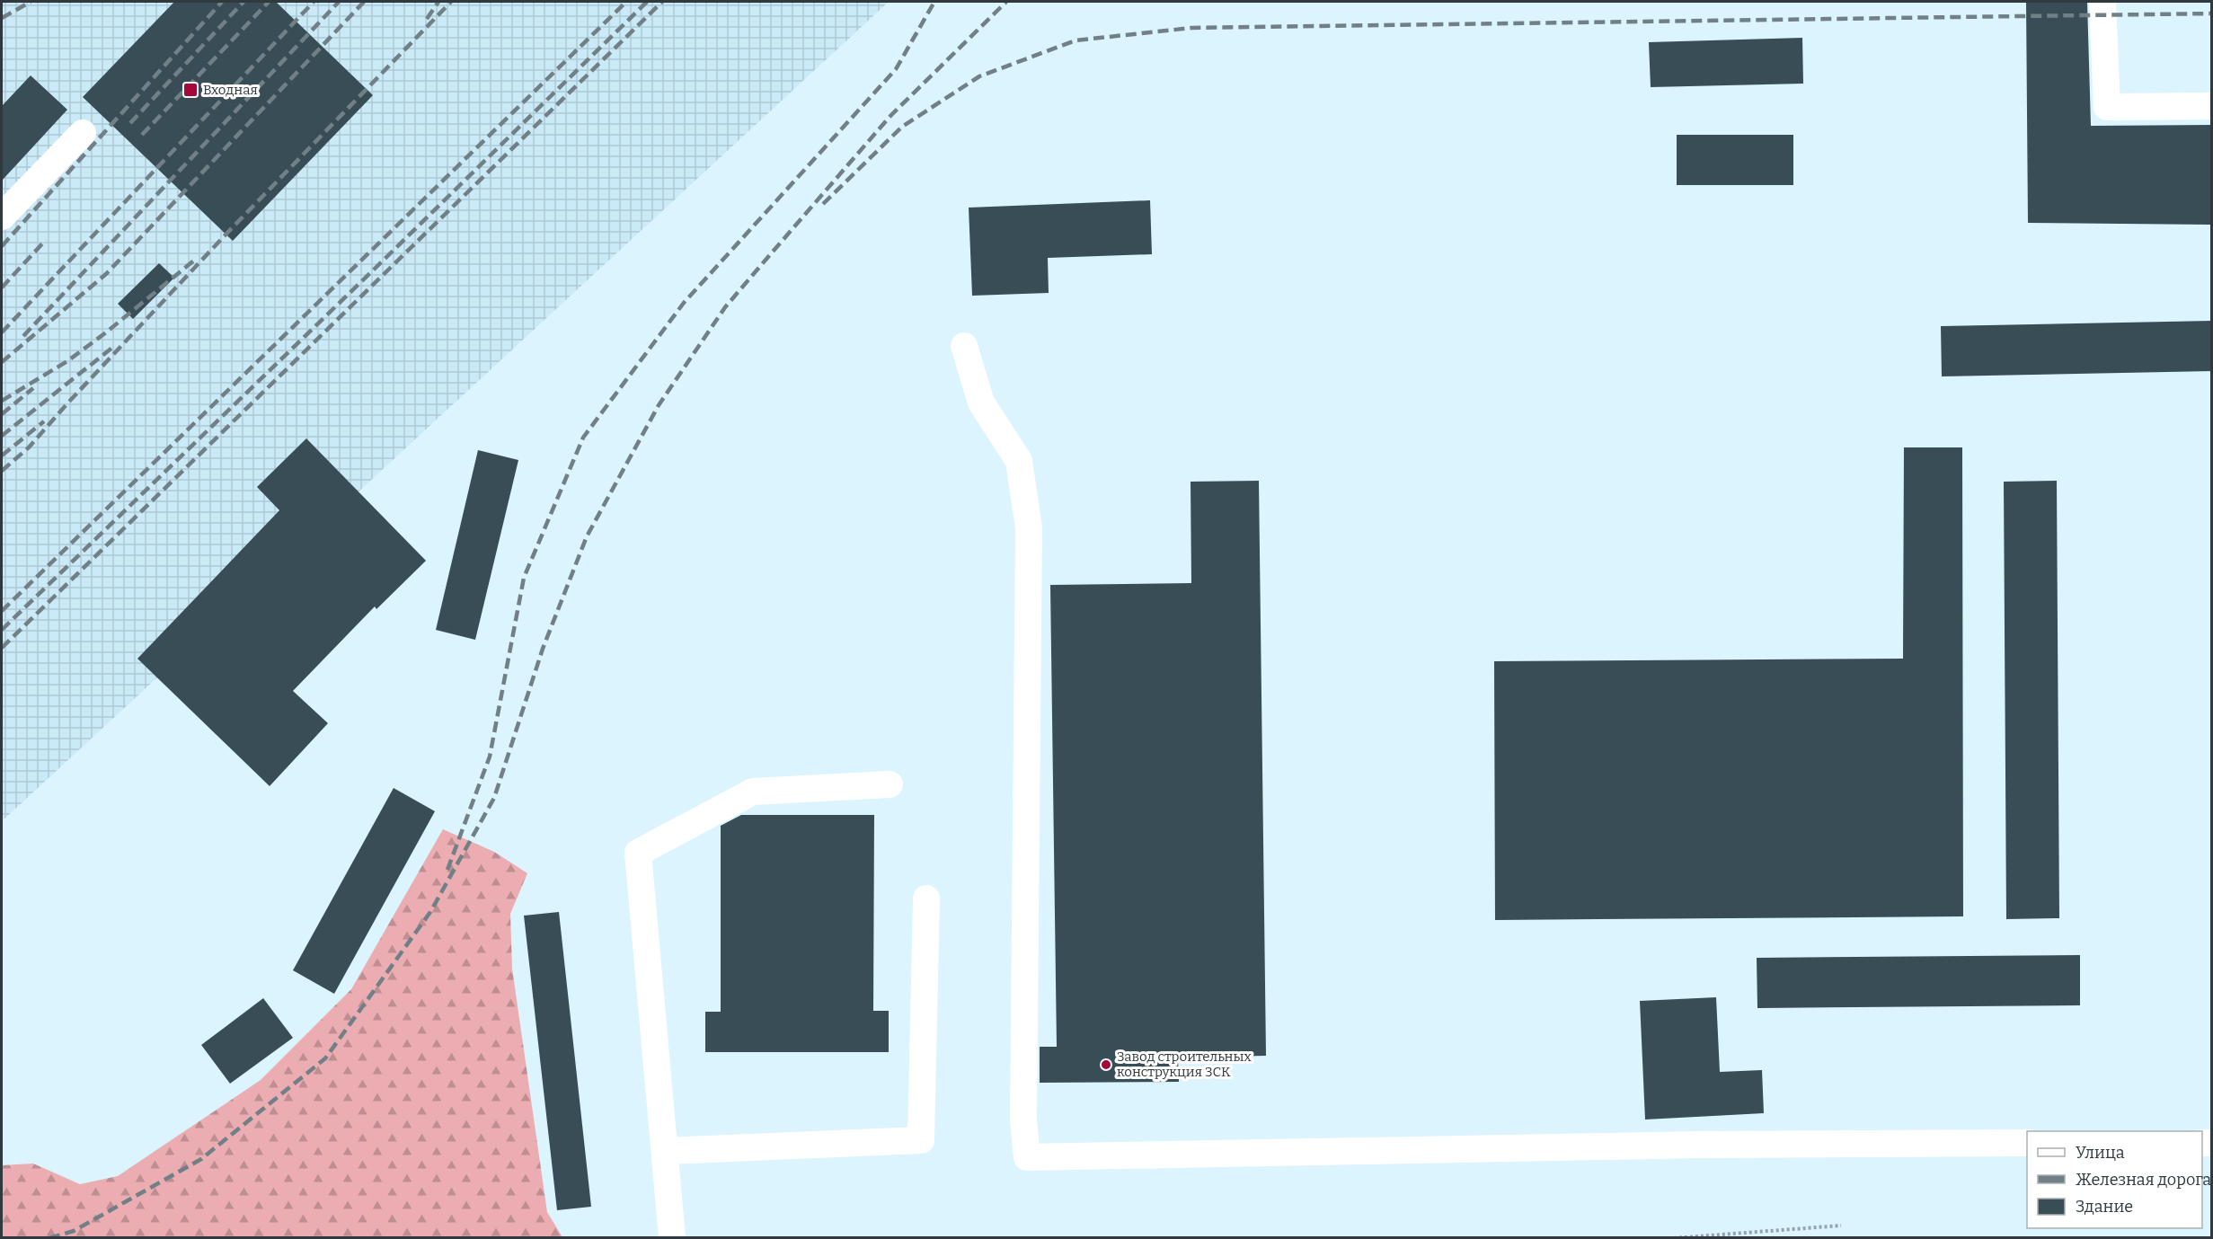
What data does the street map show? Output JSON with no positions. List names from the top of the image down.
{
  "places": {
    "transit": ["Входная"],
    "other": ["Завод строительных конструкция ЗСК"]
  },
  "legend": ["Улица", "Железная дорога", "Здание"]
}
